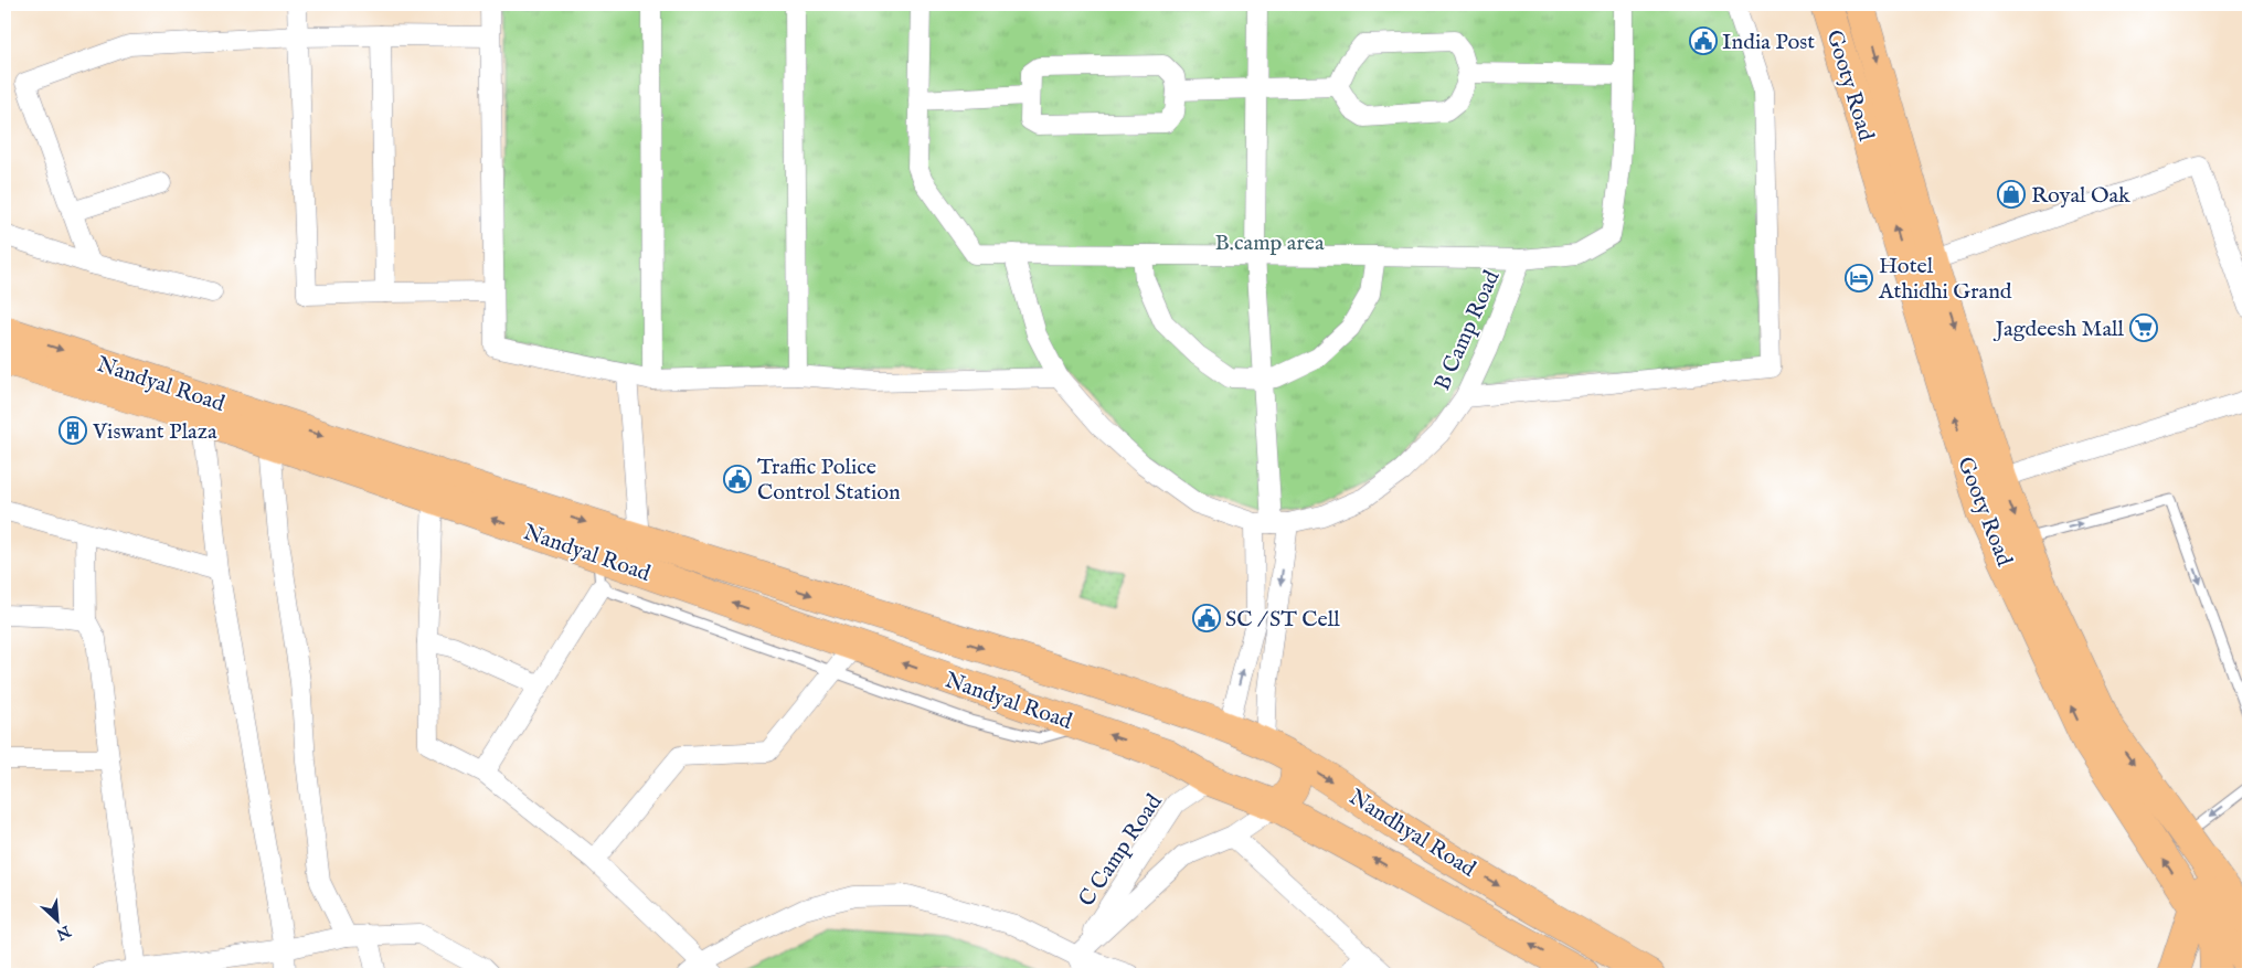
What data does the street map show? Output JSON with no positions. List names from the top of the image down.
{
  "streets": {
    "main road": ["Gooty Road", "Nandyal Road", "Nandhyal Road"],
    "street": ["B Camp Road", "C Camp Road"]
  },
  "crossings": [
    ["Nandyal Road", "Nandhyal Road"],
    ["Nandyal Road", "C Camp Road"]
  ],
  "one_way": ["Nandhyal Road"],
  "parks": ["B.camp area"],
  "places": {
    "public building": ["India Post", "Traffic Police Control Station", "SC / ST Cell"],
    "shop": ["Royal Oak"],
    "hotel": ["Hotel Athidhi Grand"],
    "supermarket": ["Jagdeesh Mall"],
    "building": ["Viswant Plaza"]
  },
  "north": "bottom right"
}
